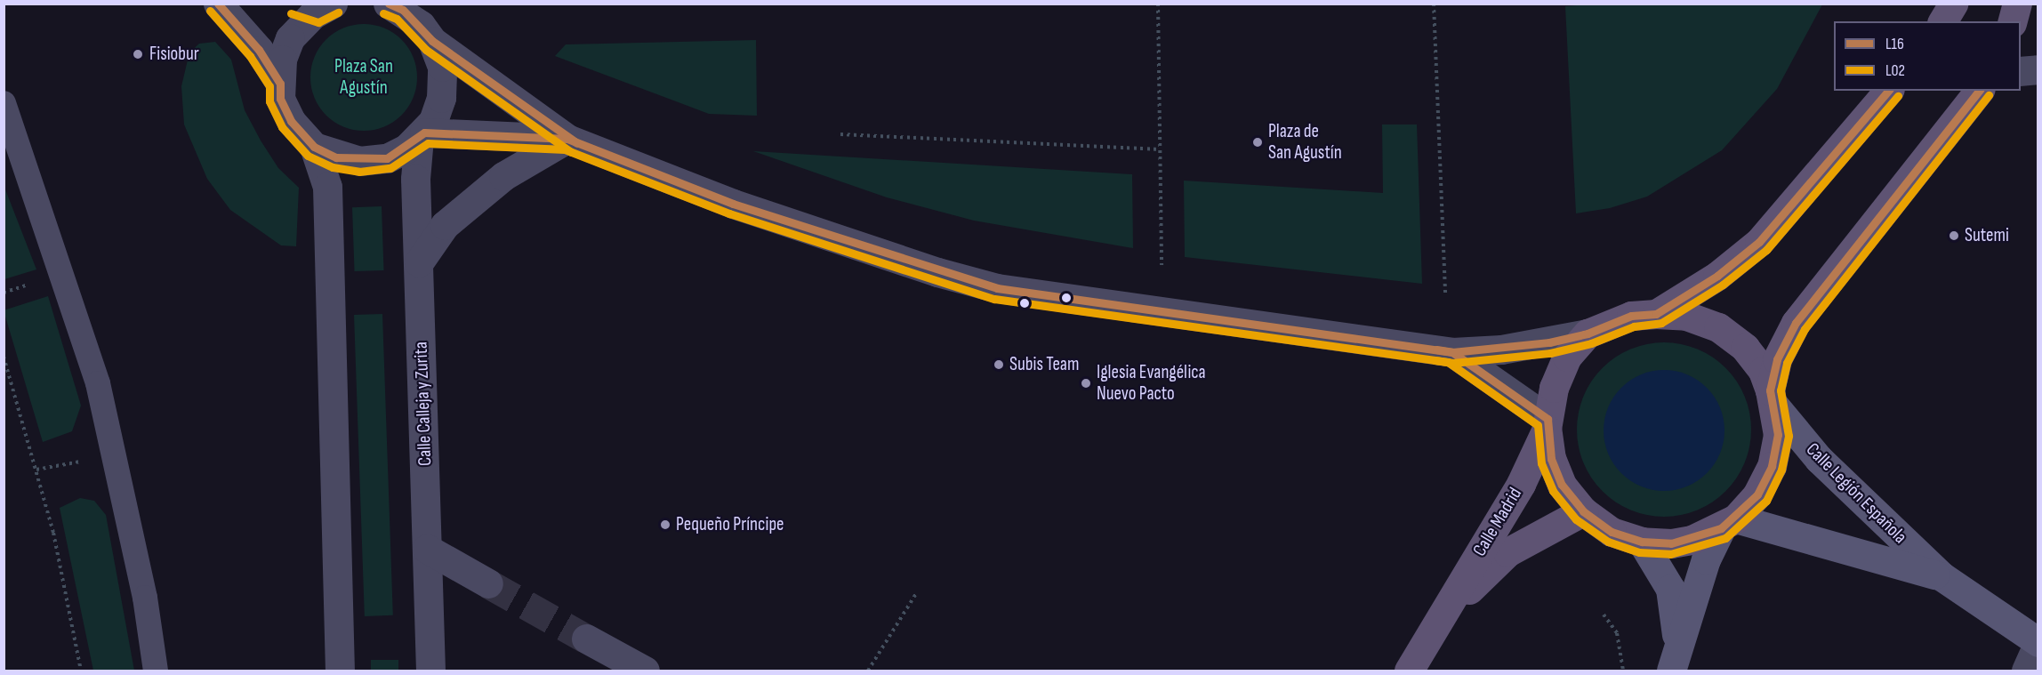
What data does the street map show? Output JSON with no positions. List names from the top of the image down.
{
  "streets": {
    "main road": ["Calle Legión Española", "Calle Madrid"],
    "street": ["Calle Calleja y Zurita"]
  },
  "parks": ["Plaza San Agustín"],
  "places": [
    "Fisiobur",
    "Plaza de San Agustín",
    "Sutemi",
    "Subis Team",
    "Iglesia Evangélica Nuevo Pacto",
    "Pequeño Príncipe"
  ],
  "lines": ["transit line L16", "transit line L02"],
  "legend": ["L16", "L02"]
}
